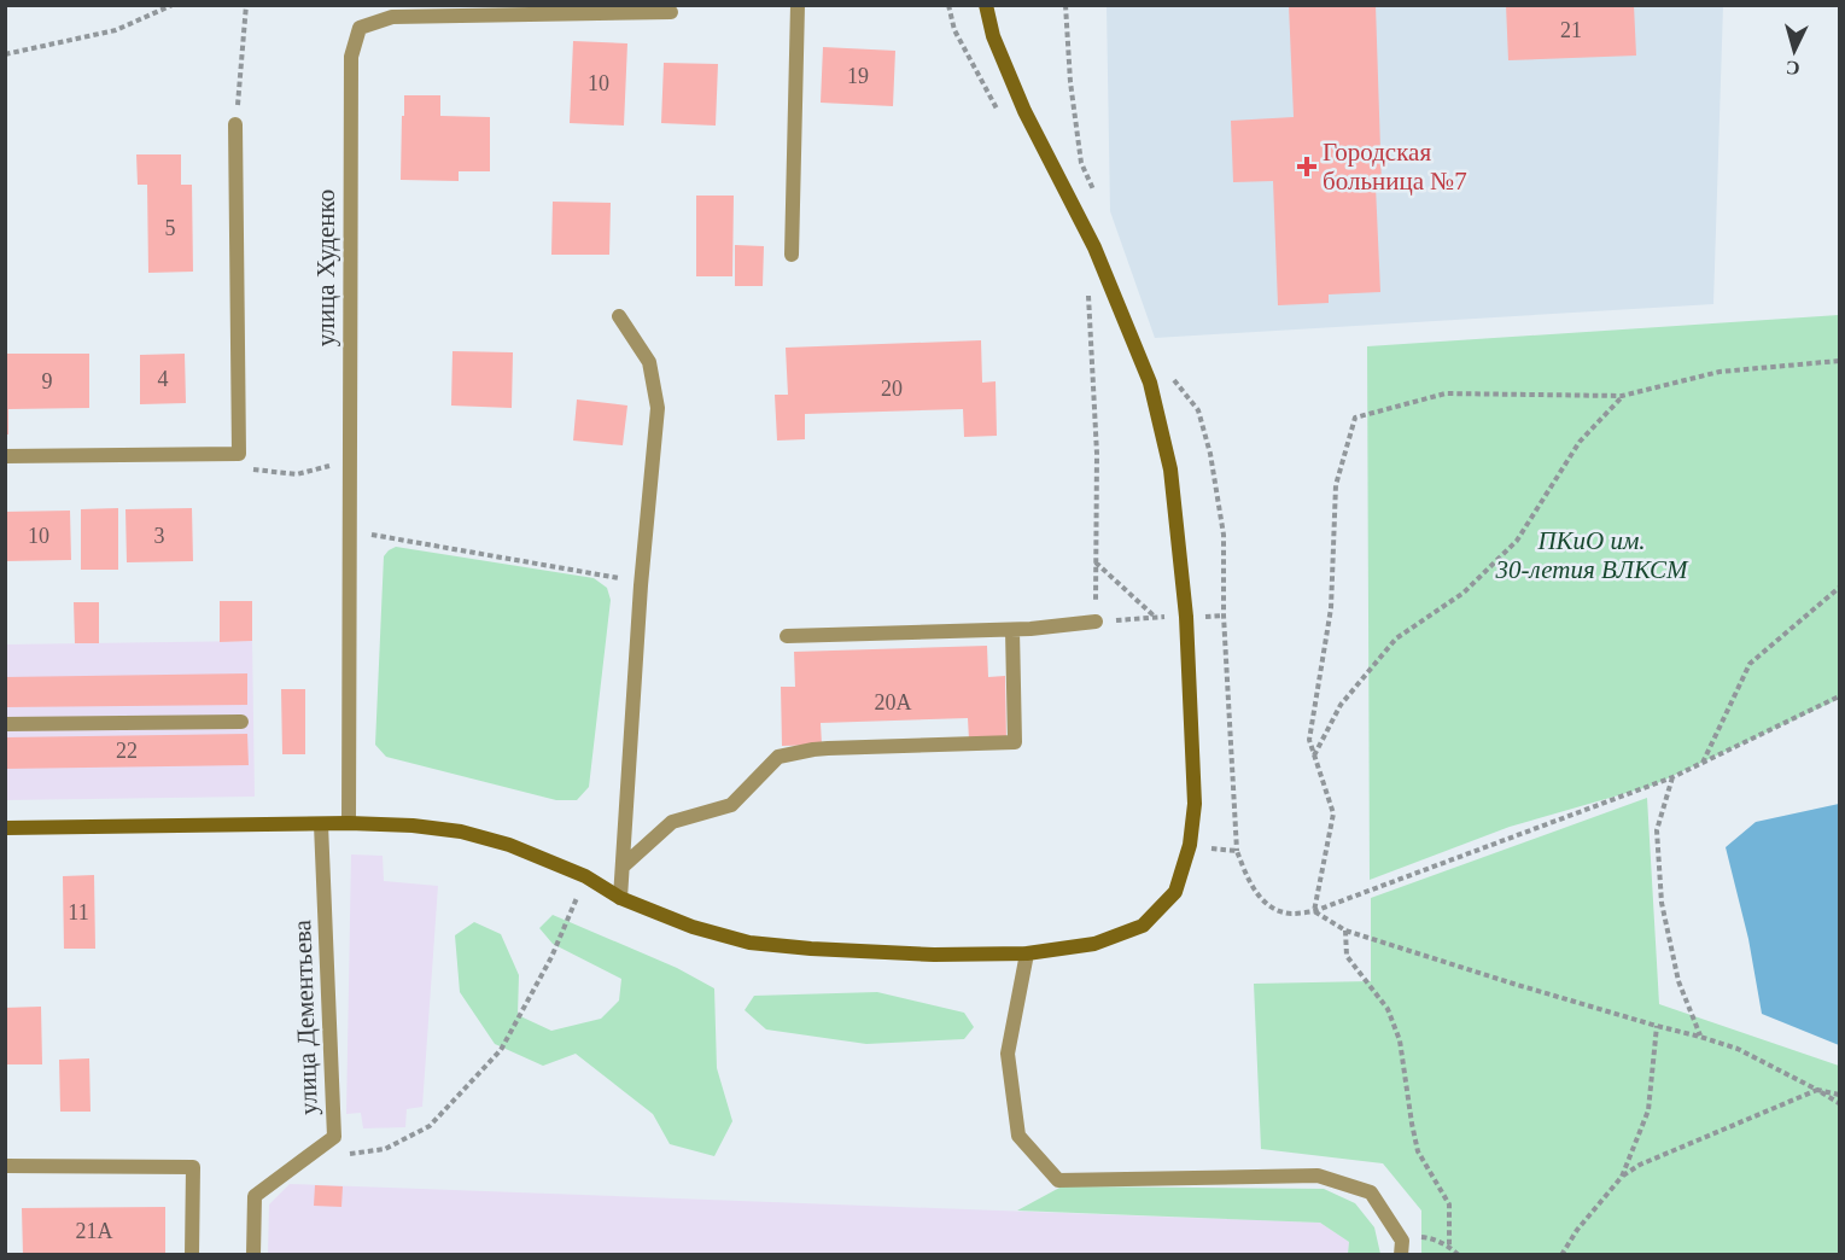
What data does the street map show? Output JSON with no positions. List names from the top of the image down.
{
  "streets": {
    "street": ["улица Худенко", "улица Дементьева"]
  },
  "parks": ["ПКиО им. 30-летия ВЛКСМ"],
  "places": {
    "health": ["Городская больница №7"]
  },
  "house_numbers": [
    "21",
    "19",
    "10",
    "5",
    "4",
    "9",
    "20",
    "10",
    "3",
    "20А",
    "22",
    "11",
    "21А"
  ],
  "north": "bottom"
}
